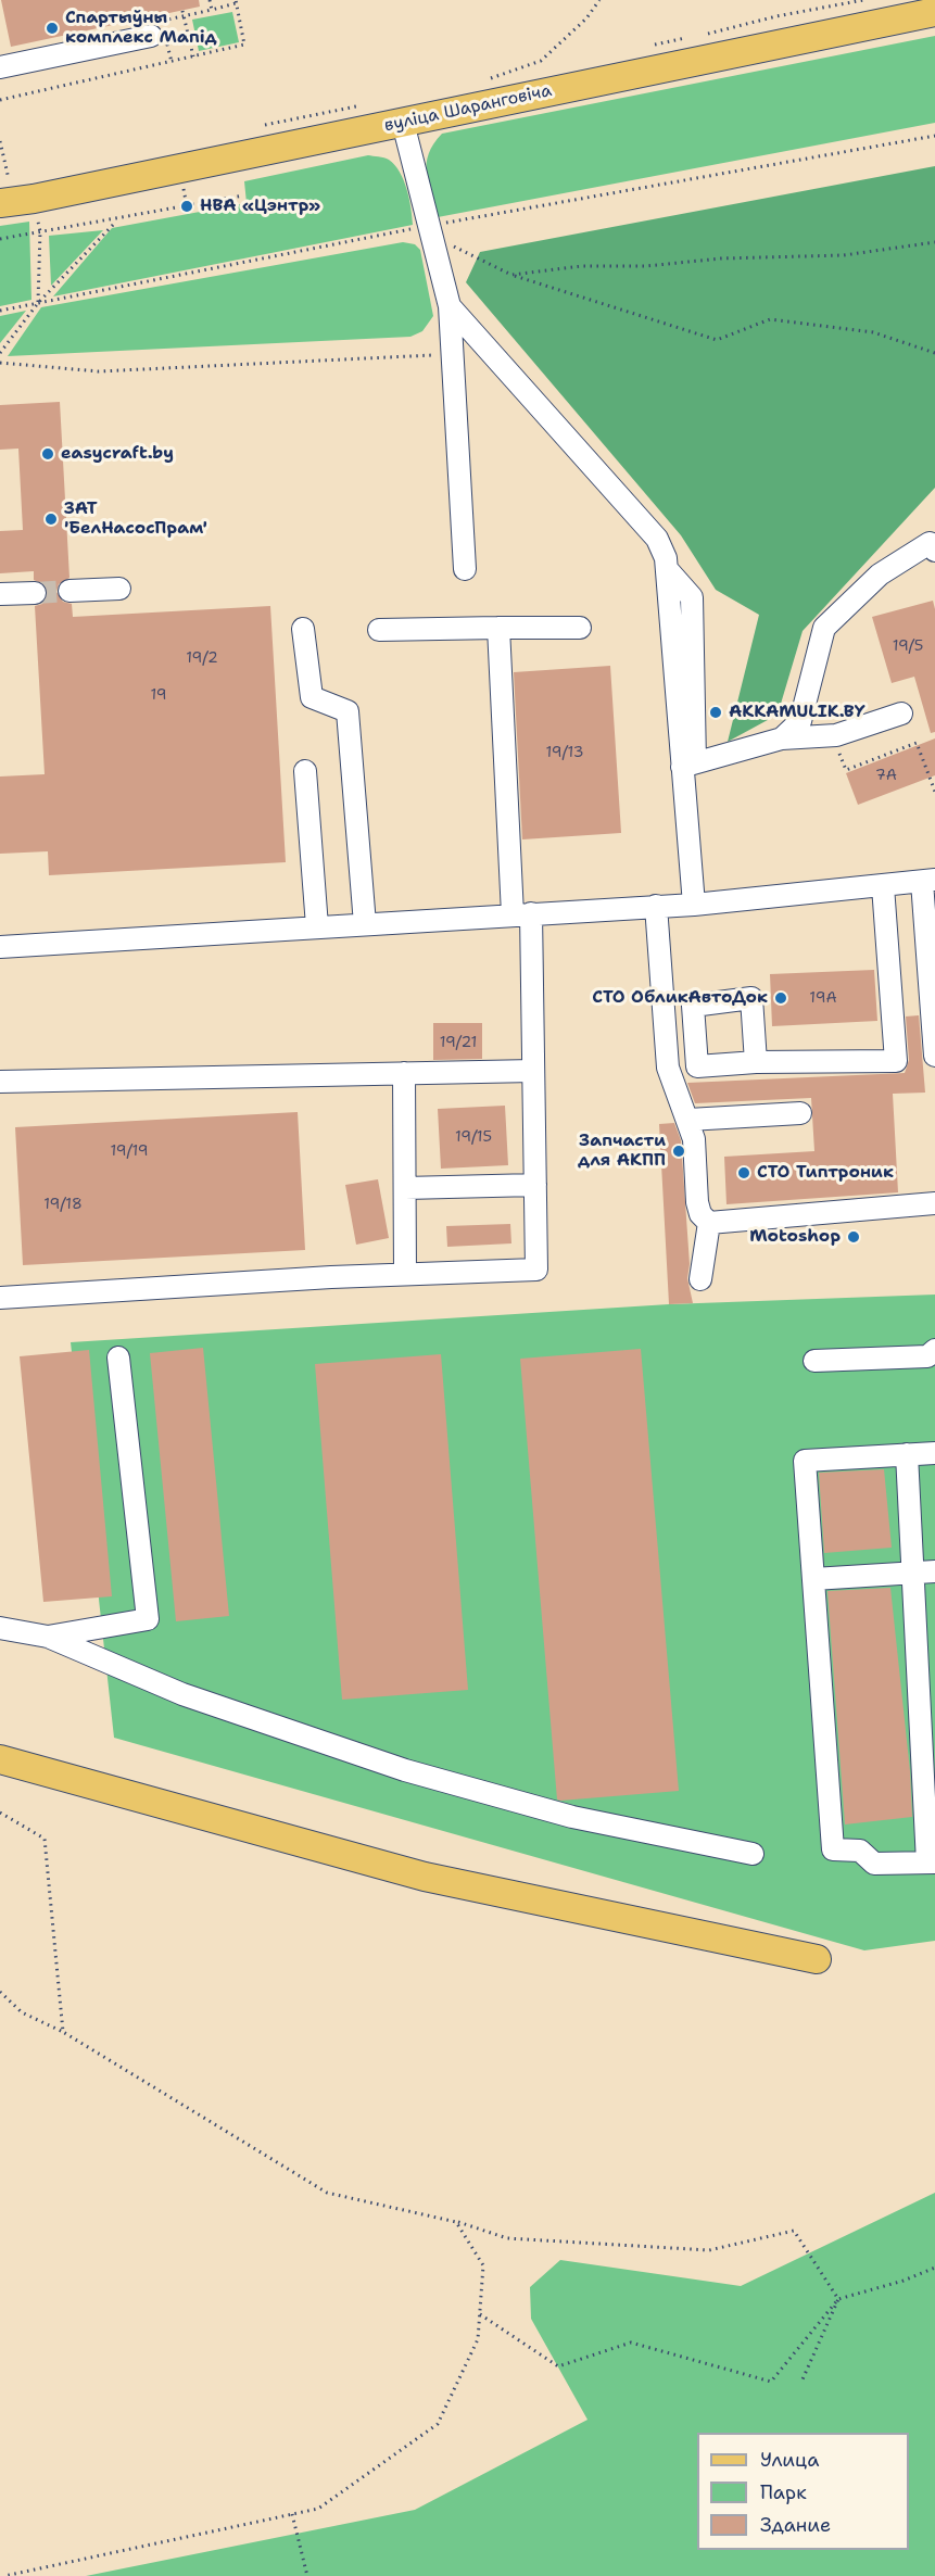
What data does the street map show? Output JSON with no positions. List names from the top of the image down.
{
  "streets": {
    "main road": ["вуліца Шаранговіча"]
  },
  "places": [
    "Спартыўны комплекс Мапід",
    "НВА «Цэнтр»",
    "easycraft.by",
    "ЗАТ 'БелНасосПрам'",
    "AKKAMULIK.BY",
    "СТО ОбликАвтоДок",
    "Запчасти для АКПП",
    "СТО Типтроник",
    "Motoshop"
  ],
  "house_numbers": [
    "19/5",
    "19/2",
    "19",
    "19/13",
    "7А",
    "19А",
    "19/21",
    "19/15",
    "19/19",
    "19/18"
  ],
  "legend": ["Улица", "Парк", "Здание"]
}
